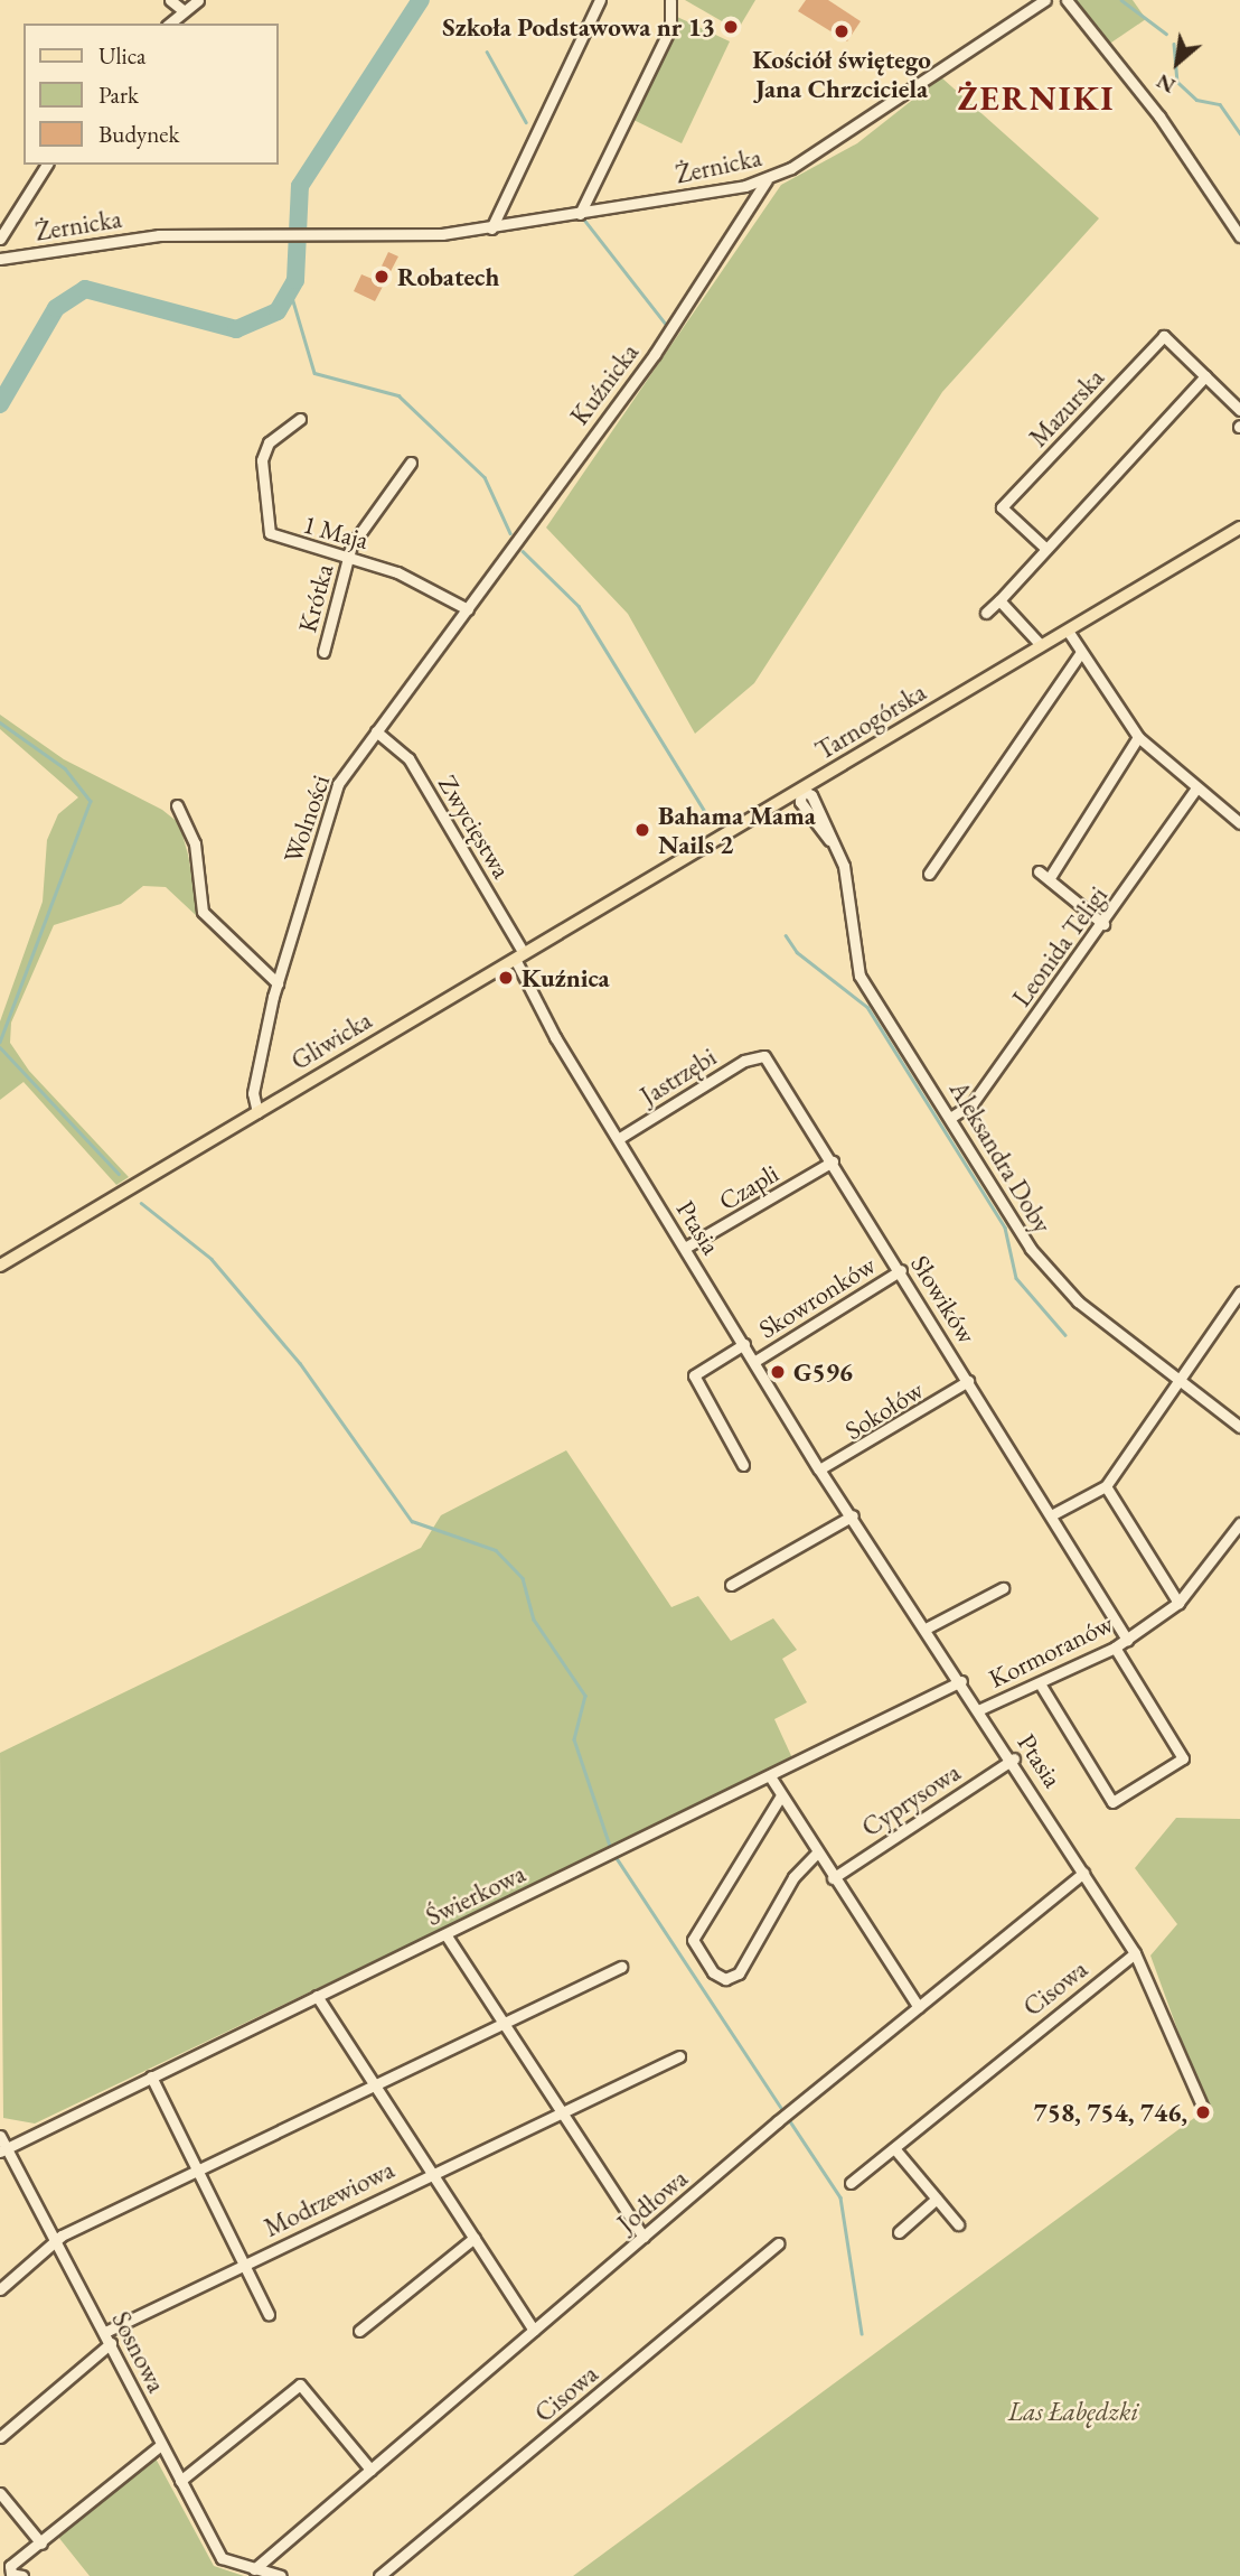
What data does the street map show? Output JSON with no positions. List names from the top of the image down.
{
  "streets": {
    "main road": ["Tarnogórska", "Gliwicka"],
    "street": [
      "Żernicka",
      "Kuźnicka",
      "Mazurska",
      "1 Maja",
      "Krótka",
      "Wolności",
      "Zwycięstwa",
      "Leonida Teligi",
      "Jastrzębi",
      "Aleksandra Doby",
      "Czapli",
      "Ptasia",
      "Skowronków",
      "Słowików",
      "Sokołów",
      "Kormoranów",
      "Cyprysowa",
      "Świerkowa",
      "Cisowa",
      "Modrzewiowa",
      "Jodłowa",
      "Sosnowa"
    ]
  },
  "crossings": [
    ["Żernicka", "Kuźnicka"],
    ["Kuźnicka", "1 Maja"],
    ["Kuźnicka", "Wolności"],
    ["1 Maja", "Krótka"],
    ["1 Maja", "Wolności"],
    ["Tarnogórska", "Zwycięstwa"],
    ["Tarnogórska", "Gliwicka"],
    ["Tarnogórska", "Aleksandra Doby"],
    ["Tarnogórska", "Ptasia"],
    ["Wolności", "Zwycięstwa"],
    ["Wolności", "Gliwicka"],
    ["Zwycięstwa", "Gliwicka"],
    ["Zwycięstwa", "Ptasia"],
    ["Leonida Teligi", "Aleksandra Doby"],
    ["Gliwicka", "Ptasia"],
    ["Jastrzębi", "Ptasia"],
    ["Jastrzębi", "Słowików"],
    ["Czapli", "Ptasia"],
    ["Czapli", "Słowików"],
    ["Ptasia", "Skowronków"],
    ["Ptasia", "Sokołów"],
    ["Ptasia", "Kormoranów"],
    ["Ptasia", "Cyprysowa"],
    ["Ptasia", "Świerkowa"],
    ["Ptasia", "Cisowa"],
    ["Ptasia", "Jodłowa"],
    ["Skowronków", "Słowików"],
    ["Słowików", "Sokołów"],
    ["Słowików", "Kormoranów"],
    ["Świerkowa", "Modrzewiowa"],
    ["Świerkowa", "Sosnowa"],
    ["Modrzewiowa", "Jodłowa"],
    ["Modrzewiowa", "Sosnowa"],
    ["Jodłowa", "Sosnowa"]
  ],
  "districts": ["ŻERNIKI"],
  "parks": ["Las Łabędzki"],
  "places": [
    "Szkoła Podstawowa nr 13",
    "Kościół świętego Jana Chrzciciela",
    "Robatech",
    "Bahama Mama Nails 2",
    "Kuźnica",
    "G596",
    "758, 754, 746,"
  ],
  "legend": ["Ulica", "Park", "Budynek"],
  "north": "bottom left"
}
